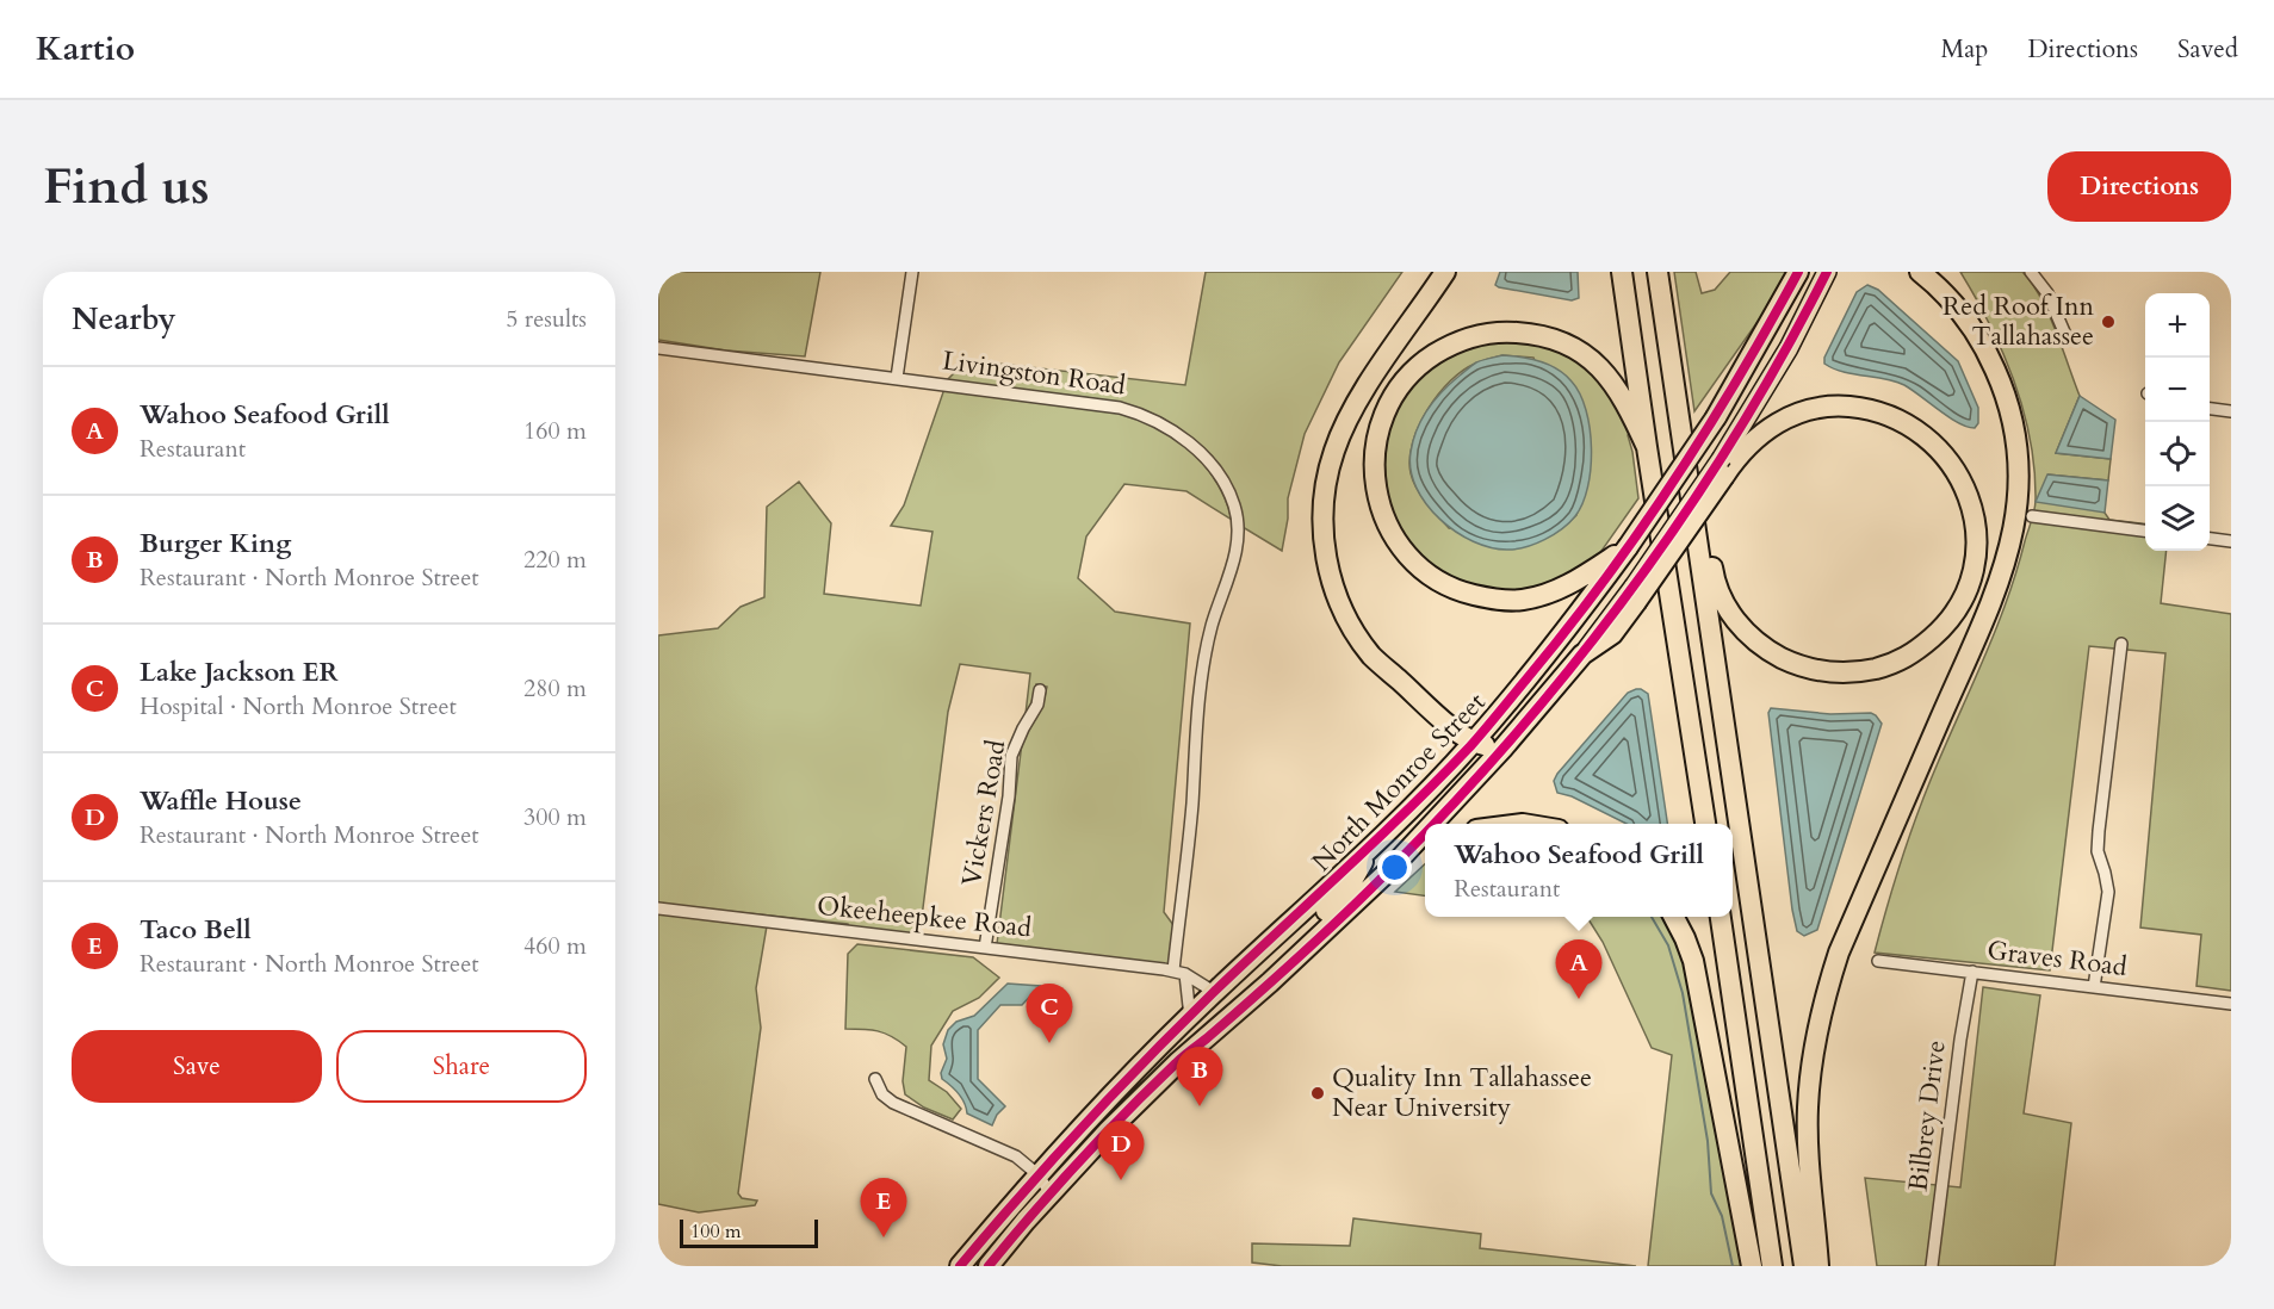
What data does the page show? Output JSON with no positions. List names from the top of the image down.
{
  "streets": {
    "highway": ["North Monroe Street"],
    "street": [
      "Livingston Road",
      "Vickers Road",
      "Okeeheepkee Road",
      "Graves Road",
      "Bilbrey Drive"
    ]
  },
  "crossings": [
    ["Livingston Road", "Okeeheepkee Road"],
    ["North Monroe Street", "Okeeheepkee Road"],
    ["Vickers Road", "Okeeheepkee Road"],
    ["Graves Road", "Bilbrey Drive"]
  ],
  "places": ["Red Roof Inn Tallahassee", "Quality Inn Tallahassee Near University"],
  "scale_bar": "100 m",
  "page": {
    "header": "Kartio",
    "nav": ["Map", "Directions", "Saved"],
    "buttons": [
      "Directions",
      ["Save", "Share"]
    ],
    "title": "Find us",
    "heading": ["Nearby", "5 results"],
    "map_buttons": ["+", "−"],
    "list": [
      {
        "mark": "A",
        "name": "Wahoo Seafood Grill",
        "note": "Restaurant",
        "value": "160 m"
      },
      {
        "mark": "B",
        "name": "Burger King",
        "note": "Restaurant · North Monroe Street",
        "value": "220 m"
      },
      {
        "mark": "C",
        "name": "Lake Jackson ER",
        "note": "Hospital · North Monroe Street",
        "value": "280 m"
      },
      {
        "mark": "D",
        "name": "Waffle House",
        "note": "Restaurant · North Monroe Street",
        "value": "300 m"
      },
      {
        "mark": "E",
        "name": "Taco Bell",
        "note": "Restaurant · North Monroe Street",
        "value": "460 m"
      }
    ],
    "popup": ["Wahoo Seafood Grill", "Restaurant"],
    "pins": [
      "A",
      "C",
      "B",
      "D",
      "E"
    ],
    "scale": "100 m"
  }
}
